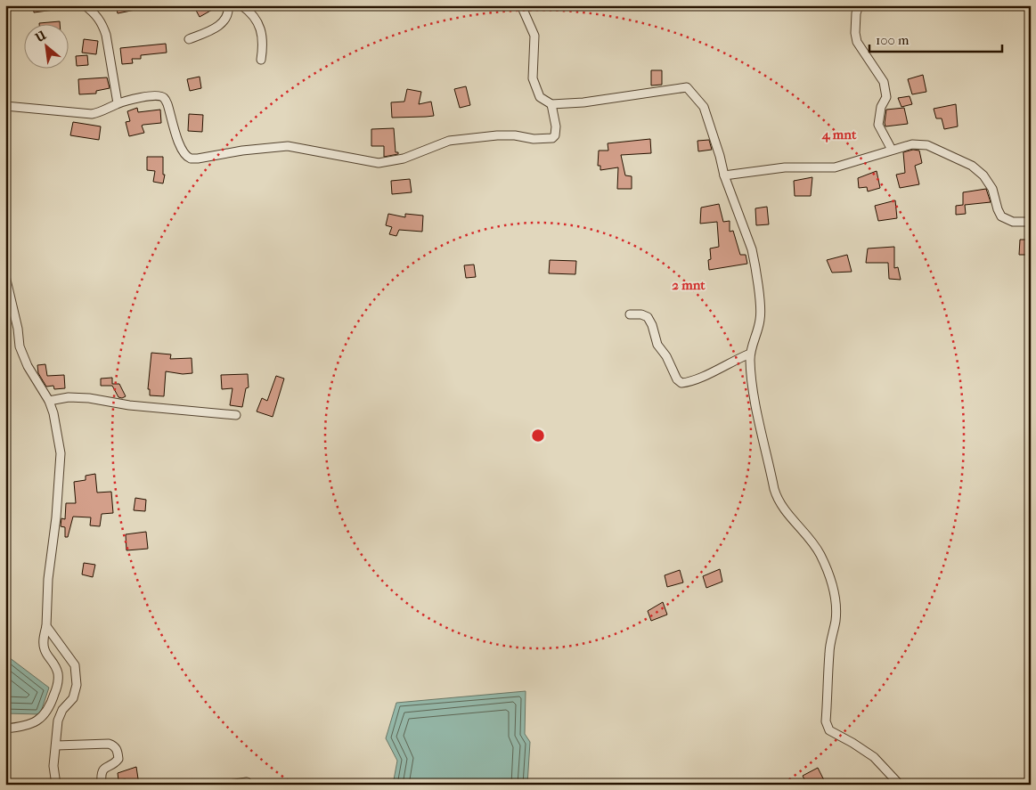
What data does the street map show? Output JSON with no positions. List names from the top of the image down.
{
  "scale_bar": "100 m",
  "north": "top left",
  "rings": ["4 mnt", "2 mnt"]
}
